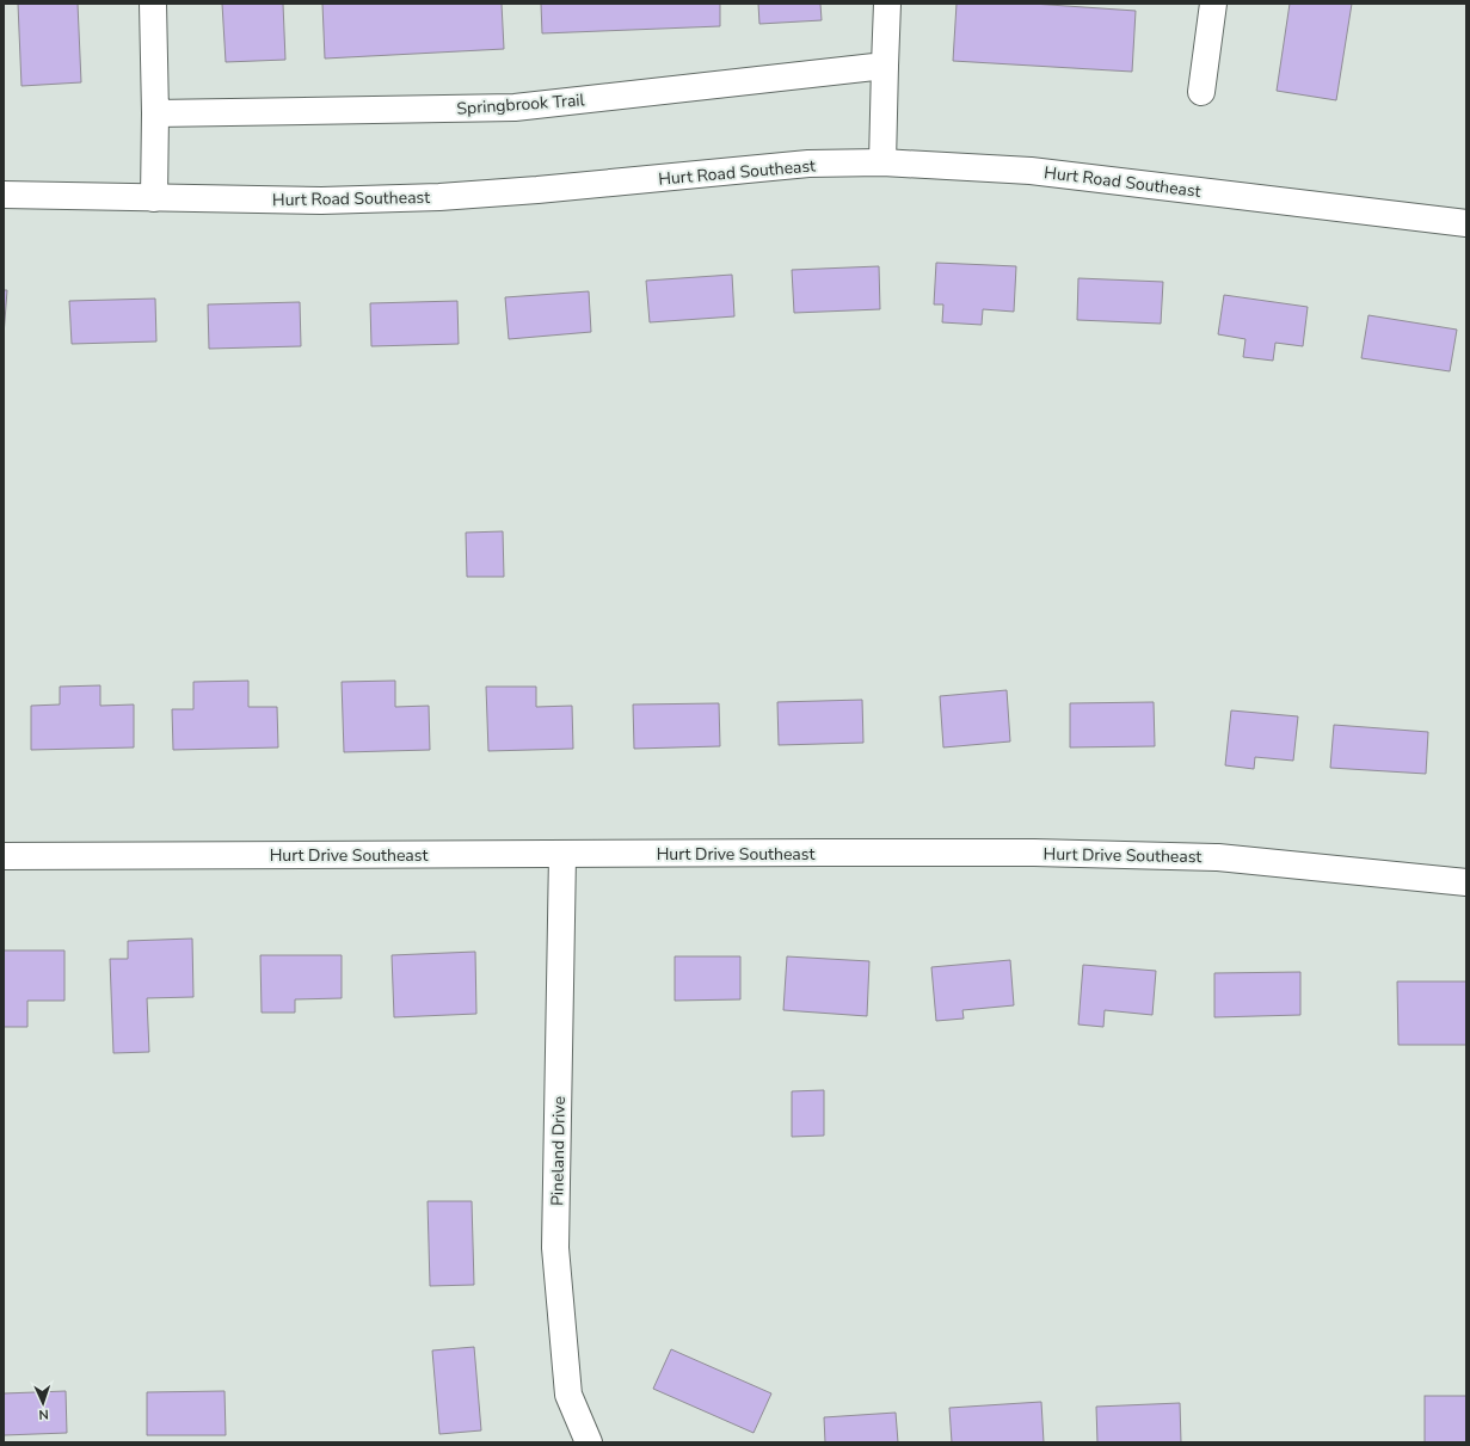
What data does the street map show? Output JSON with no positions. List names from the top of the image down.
{
  "streets": {
    "street": [
      "Springbrook Trail",
      "Hurt Road Southeast",
      "Hurt Drive Southeast",
      "Pineland Drive"
    ]
  },
  "crossings": [
    ["Hurt Drive Southeast", "Pineland Drive"]
  ],
  "north": "bottom"
}
